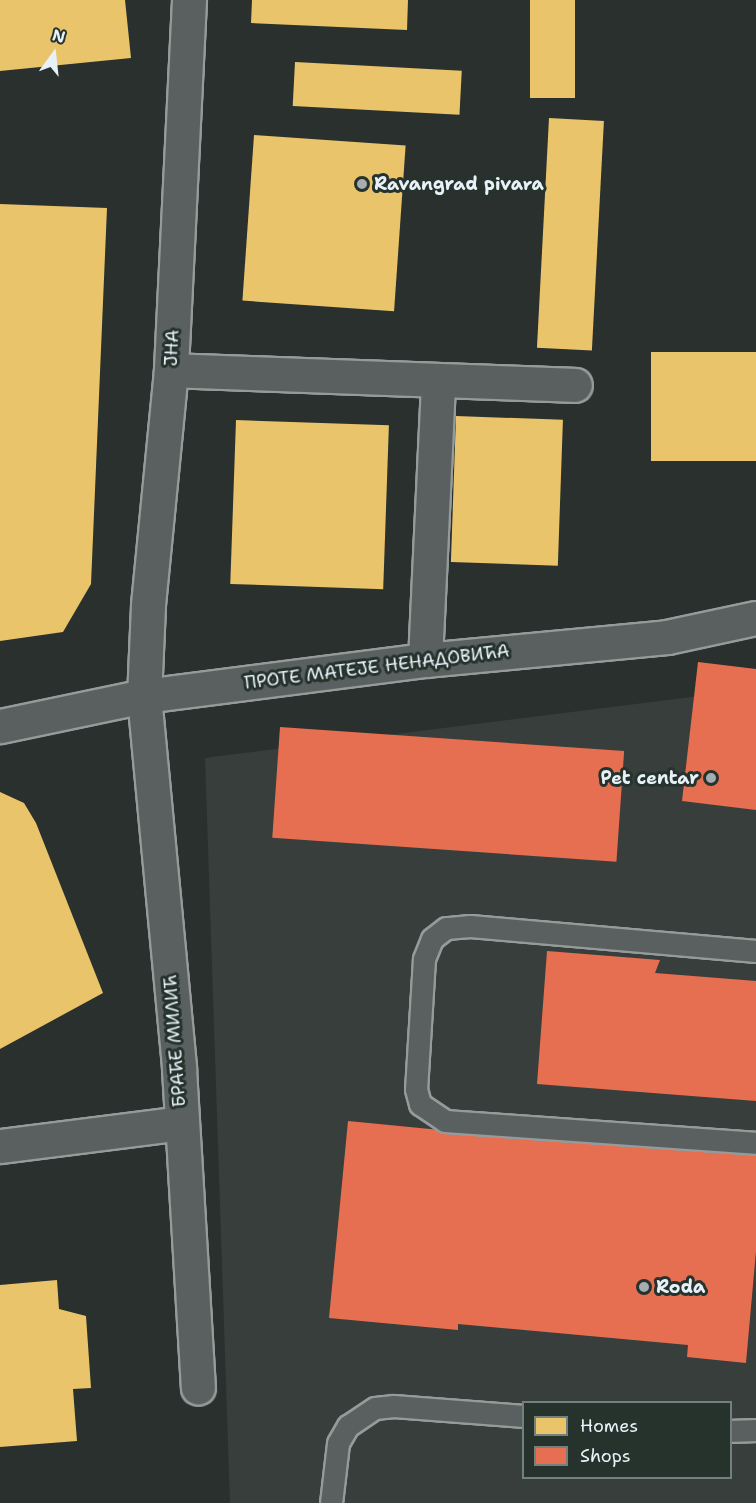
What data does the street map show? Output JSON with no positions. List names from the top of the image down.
{
  "streets": {
    "street": ["ЈНА", "ПРОТЕ МАТЕЈЕ НЕНАДОВИЋА", "БРАЋЕ МИЛИЋ"]
  },
  "crossings": [
    ["ЈНА", "ПРОТЕ МАТЕЈЕ НЕНАДОВИЋА"],
    ["ЈНА", "БРАЋЕ МИЛИЋ"],
    ["ПРОТЕ МАТЕЈЕ НЕНАДОВИЋА", "БРАЋЕ МИЛИЋ"]
  ],
  "places": ["Ravangrad pivara", "Pet centar", "Roda"],
  "legend": ["Homes", "Shops"],
  "north": "top"
}
